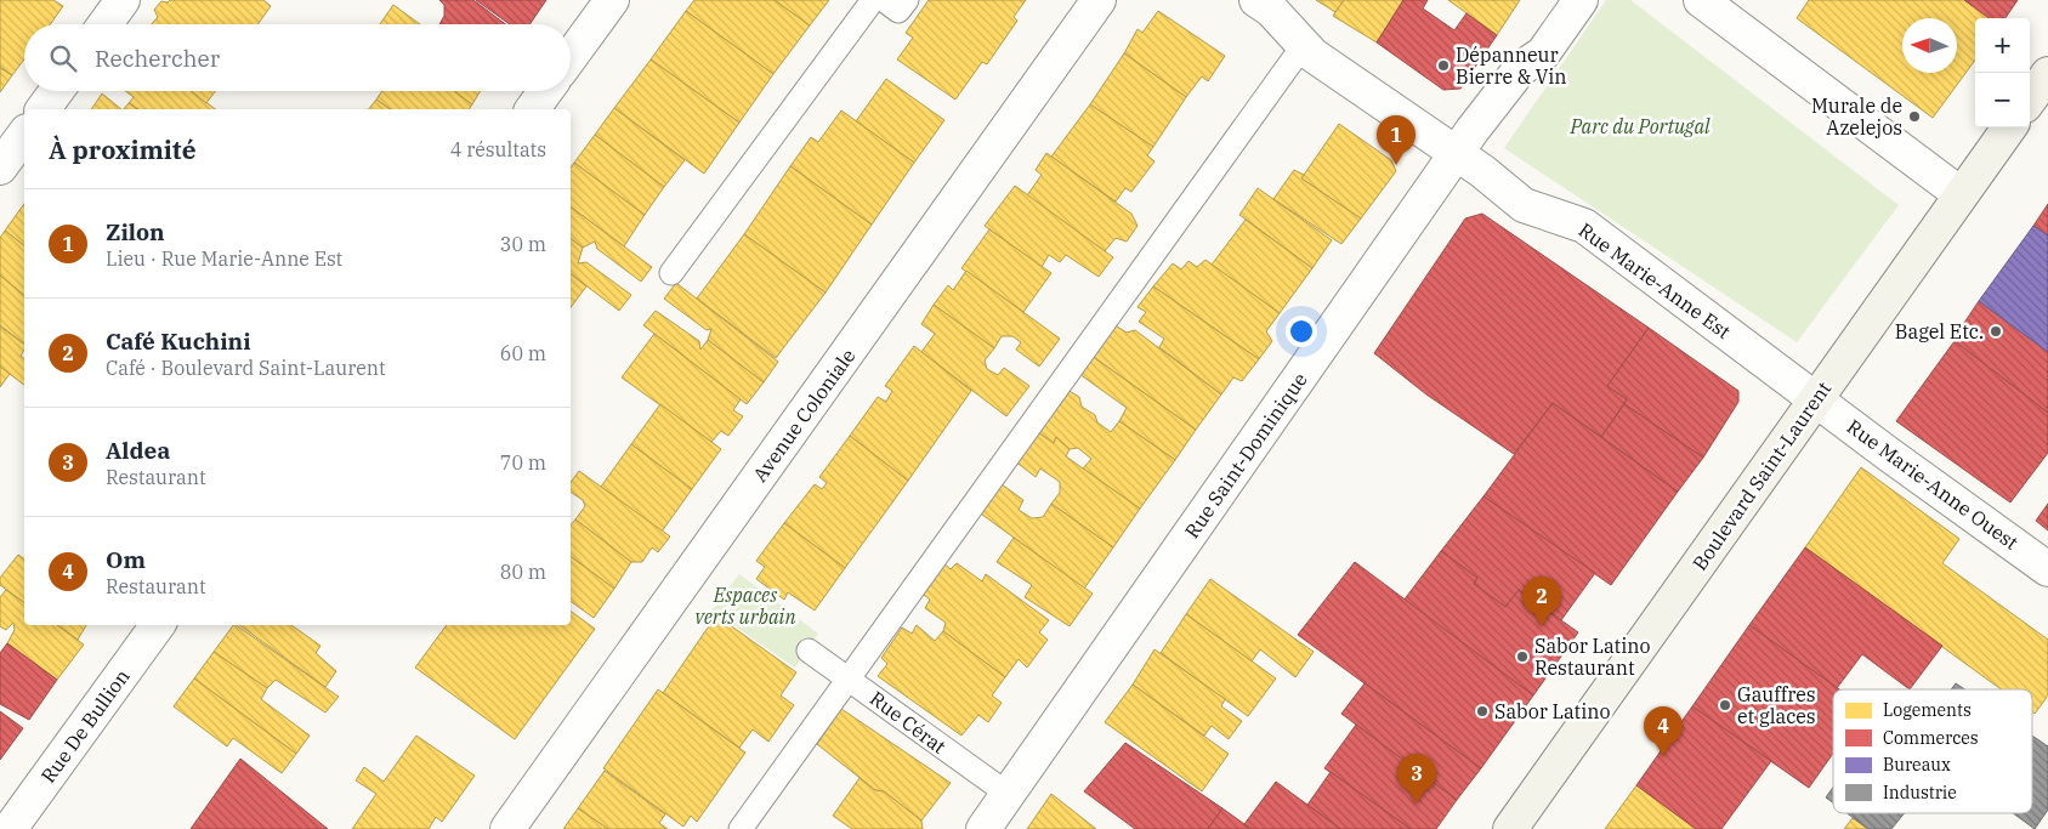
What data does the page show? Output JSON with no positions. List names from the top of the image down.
{
  "streets": {
    "main road": ["Boulevard Saint-Laurent"],
    "street": [
      "Rue Marie-Anne Est",
      "Avenue Coloniale",
      "Rue Saint-Dominique",
      "Rue Marie-Anne Ouest",
      "Rue De Bullion"
    ],
    "lane": ["Rue Cérat"]
  },
  "crossings": [
    ["Rue Marie-Anne Est", "Rue Saint-Dominique"],
    ["Rue Marie-Anne Est", "Boulevard Saint-Laurent"],
    ["Rue Marie-Anne Est", "Rue Marie-Anne Ouest"],
    ["Rue Saint-Dominique", "Rue Cérat"],
    ["Boulevard Saint-Laurent", "Rue Marie-Anne Ouest"]
  ],
  "parks": ["Parc du Portugal", "Espaces verts urbain"],
  "places": [
    "Dépanneur Bierre & Vin",
    "Murale de Azelejos",
    "Bagel Etc.",
    "Sabor Latino Restaurant",
    "Gauffres et glaces",
    "Sabor Latino"
  ],
  "legend": [
    "Logements",
    "Commerces",
    "Bureaux",
    "Industrie"
  ],
  "north": "left",
  "page": {
    "map_buttons": ["+", "−"],
    "search": "Rechercher",
    "heading": ["À proximité", "4 résultats"],
    "pins": [
      "1",
      "2",
      "4",
      "3"
    ],
    "list": [
      {
        "mark": "1",
        "name": "Zilon",
        "note": "Lieu · Rue Marie-Anne Est",
        "value": "30 m"
      },
      {
        "mark": "2",
        "name": "Café Kuchini",
        "note": "Café · Boulevard Saint-Laurent",
        "value": "60 m"
      },
      {
        "mark": "3",
        "name": "Aldea",
        "note": "Restaurant",
        "value": "70 m"
      },
      {
        "mark": "4",
        "name": "Om",
        "note": "Restaurant",
        "value": "80 m"
      }
    ]
  }
}
